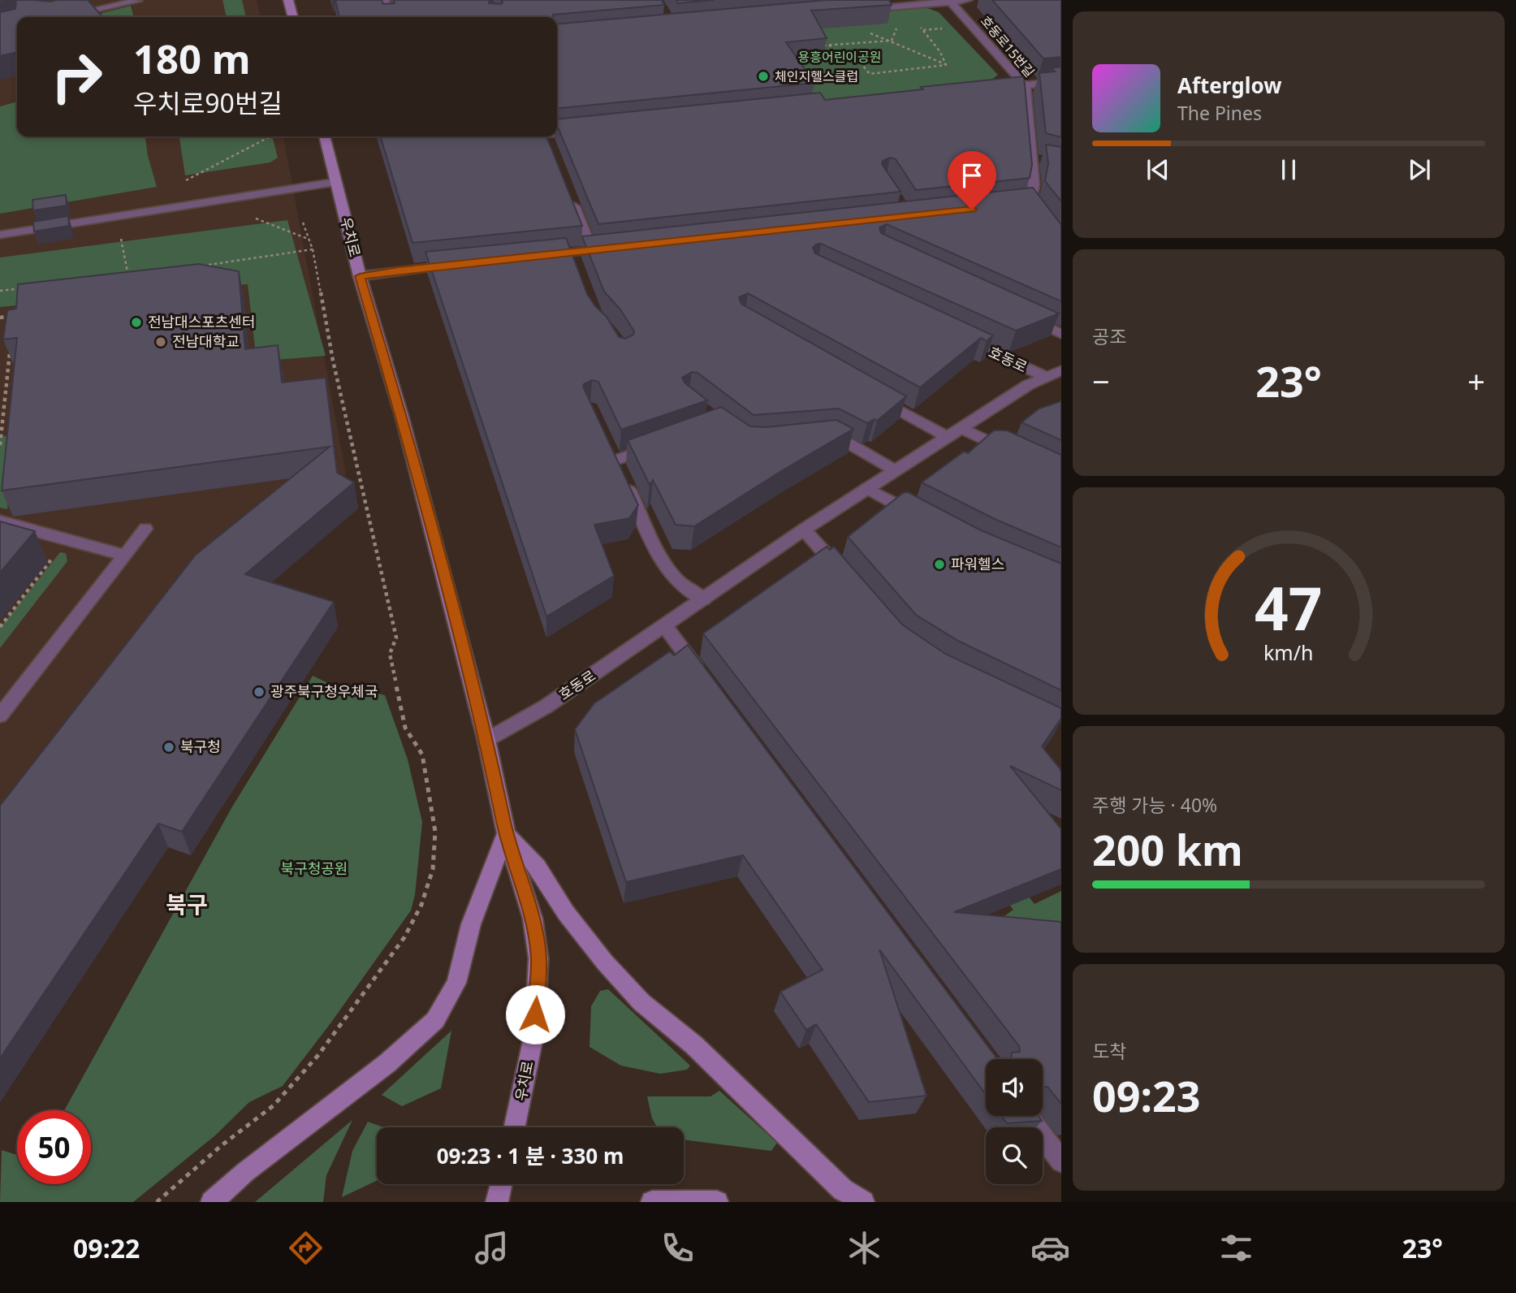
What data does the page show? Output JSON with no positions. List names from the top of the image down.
{
  "streets": {
    "main road": ["우치로"],
    "street": ["호동로15번길", "호동로"]
  },
  "crossings": [
    ["우치로", "호동로"]
  ],
  "districts": ["북구"],
  "parks": ["용흥어린이공원", "북구청공원"],
  "places": [
    "체인지헬스클럽",
    "전남대스포츠센터",
    "전남대학교",
    "파워헬스",
    "광주북구청우체국",
    "북구청"
  ],
  "page": {
    "turn": ["180 m", "우치로90번길"],
    "song": ["Afterglow", "The Pines"],
    "tile": [
      "공조",
      ["주행 가능 · 40%", "200 km"],
      ["도착", "09:23"]
    ],
    "heat": ["−", "23°", "+"],
    "limit": "50",
    "trip": "09:23 · 1 분 · 330 m",
    "tabs": ["09:22", "23°"],
    "gauge": ["47", "km/h"]
  }
}
